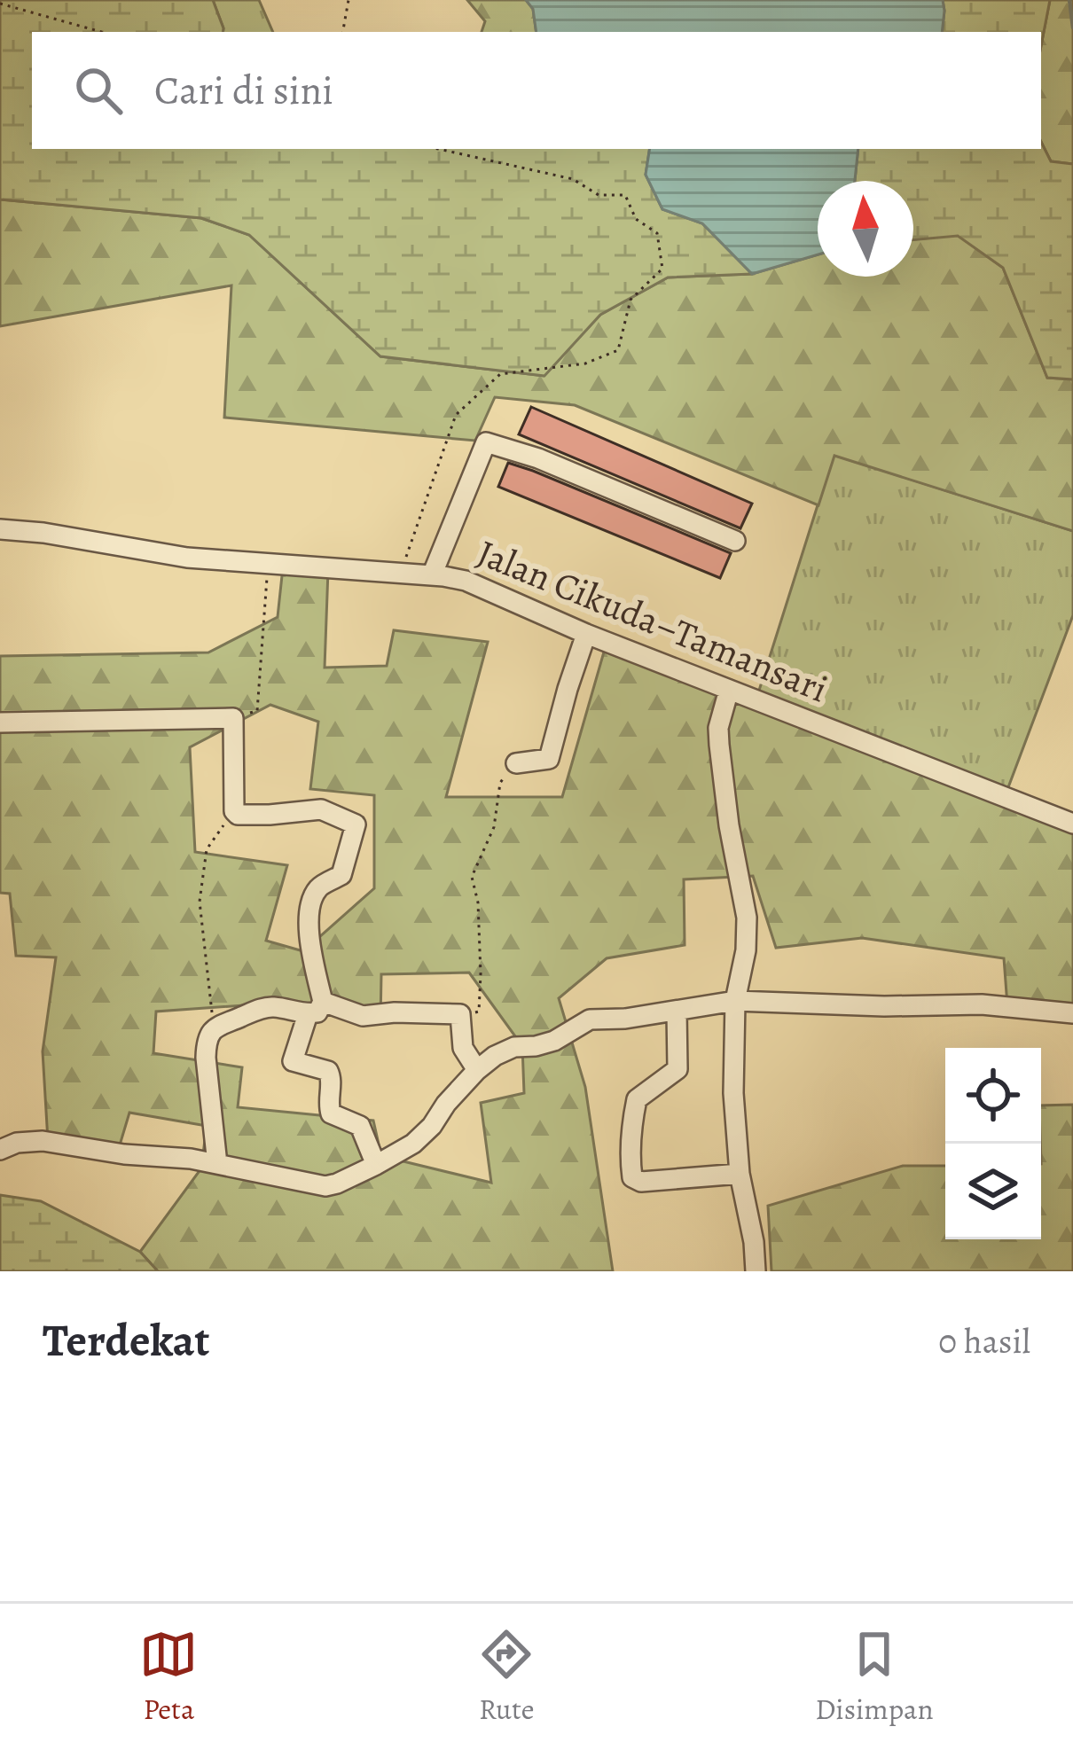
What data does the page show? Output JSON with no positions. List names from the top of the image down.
{
  "streets": {
    "street": ["Jalan Cikuda–Tamansari"]
  },
  "north": "top",
  "page": {
    "search": "Cari di sini",
    "heading": ["Terdekat", "0 hasil"],
    "nav": ["Peta", "Rute", "Disimpan"]
  }
}
